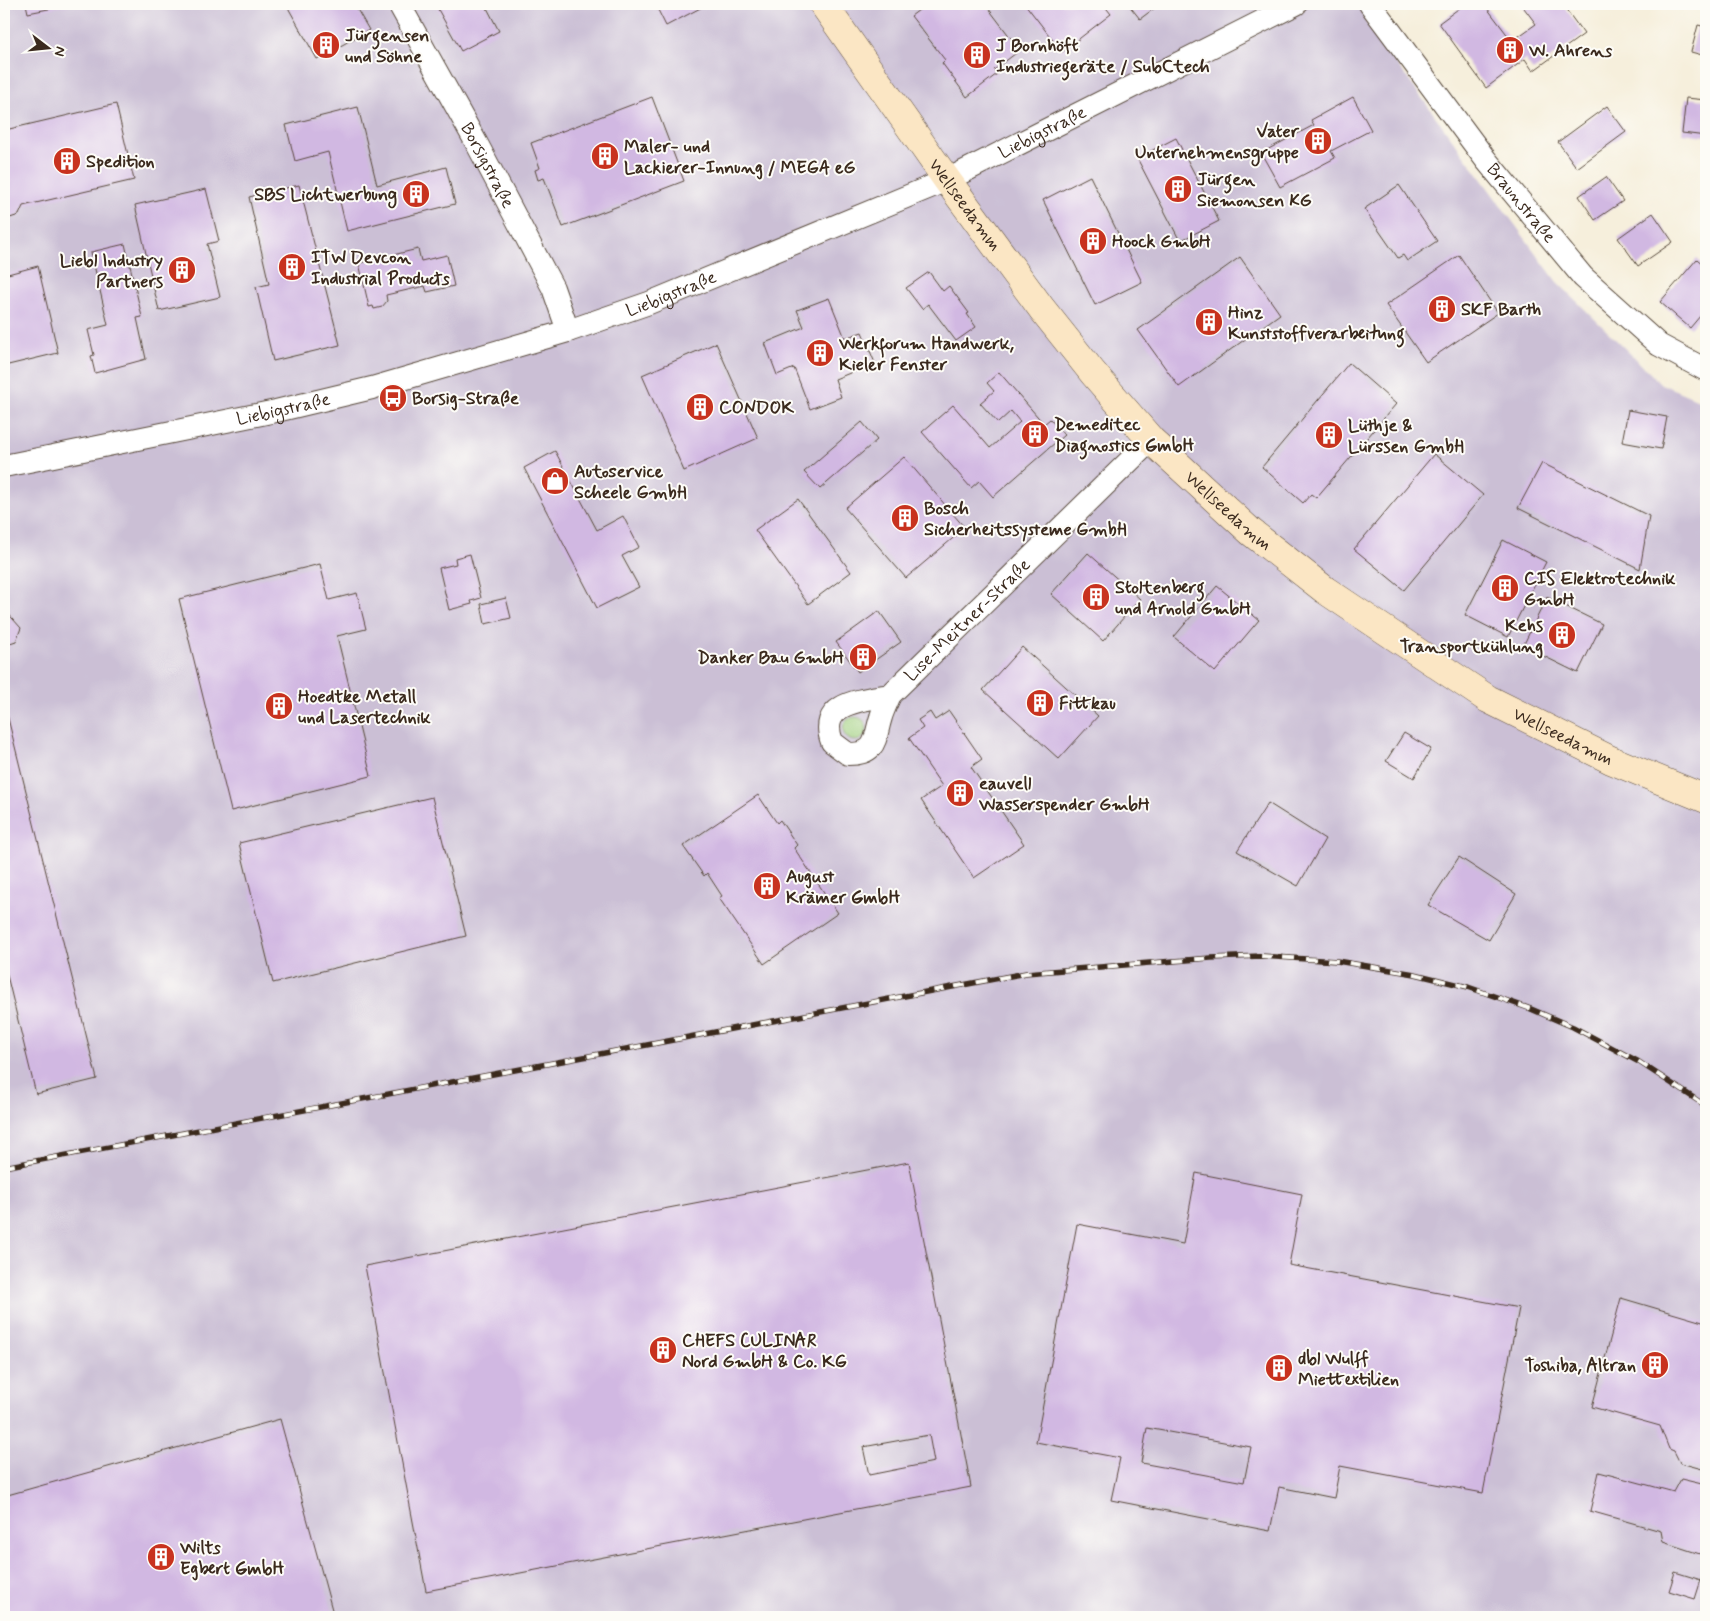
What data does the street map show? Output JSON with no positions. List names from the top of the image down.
{
  "streets": {
    "main road": ["Wellseedamm"],
    "street": [
      "Liebigstraße",
      "Borsigstraße",
      "Braunstraße",
      "Lise-Meitner-Straße"
    ]
  },
  "crossings": [
    ["Liebigstraße", "Borsigstraße"],
    ["Liebigstraße", "Wellseedamm"],
    ["Wellseedamm", "Lise-Meitner-Straße"]
  ],
  "places": {
    "building": [
      "Jürgensen und Söhne",
      "W. Ahrens",
      "J Bornhöft Industriegeräte / SubCtech",
      "Vater Unternehmensgruppe",
      "Maler- und Lackierer-Innung / MEGA eG",
      "Spedition",
      "Jürgen Siemonsen KG",
      "SBS Lichtwerbung",
      "Hoock GmbH",
      "ITW Devcon Industrial Products",
      "Liebl Industry Partners",
      "SKF Barth",
      "Hinz Kunststoffverarbeitung",
      "Werkforum Handwerk, Kieler Fenster",
      "CONDOK",
      "Demeditec Diagnostics GmbH",
      "Lüthje & Lürssen GmbH",
      "Bosch Sicherheitssysteme GmbH",
      "CIS Elektrotechnik GmbH",
      "Stoltenberg und Arnold GmbH",
      "Kehs Transportkühlung",
      "Danker Bau GmbH",
      "Fittkau",
      "Hoedtke Metall und Lasertechnik",
      "eauvell Wasserspender GmbH",
      "August Krämer GmbH",
      "CHEFS CULINAR Nord GmbH & Co. KG",
      "Toshiba, Altran",
      "dbl Wulff Miettextilien",
      "Wilts Egbert GmbH"
    ],
    "bus stop": ["Borsig-Straße"],
    "shop": ["Autoservice Scheele GmbH"]
  },
  "north": "right"
}
